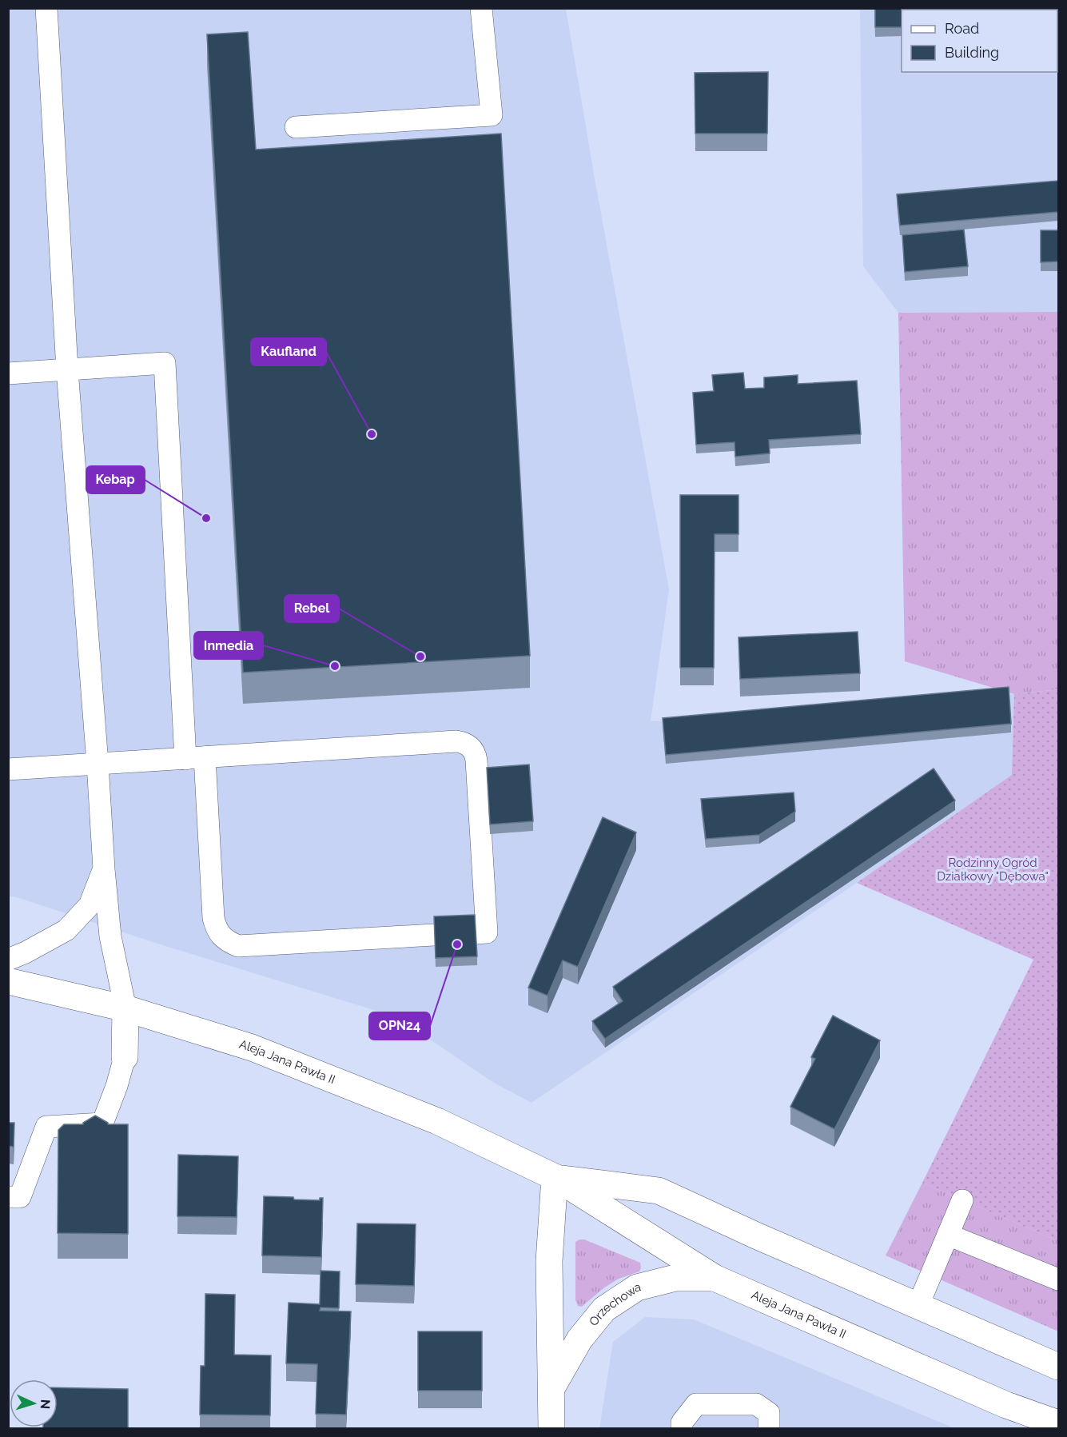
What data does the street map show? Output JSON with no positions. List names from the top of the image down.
{
  "streets": {
    "street": ["Aleja Jana Pawła II", "Orzechowa"]
  },
  "crossings": [
    ["Aleja Jana Pawła II", "Orzechowa"]
  ],
  "parks": ["Rodzinny Ogród Działkowy \"Dębowa\""],
  "places": [
    "Kaufland",
    "Kebap",
    "Rebel",
    "Inmedia",
    "OPN24"
  ],
  "legend": ["Road", "Building"],
  "north": "right"
}
